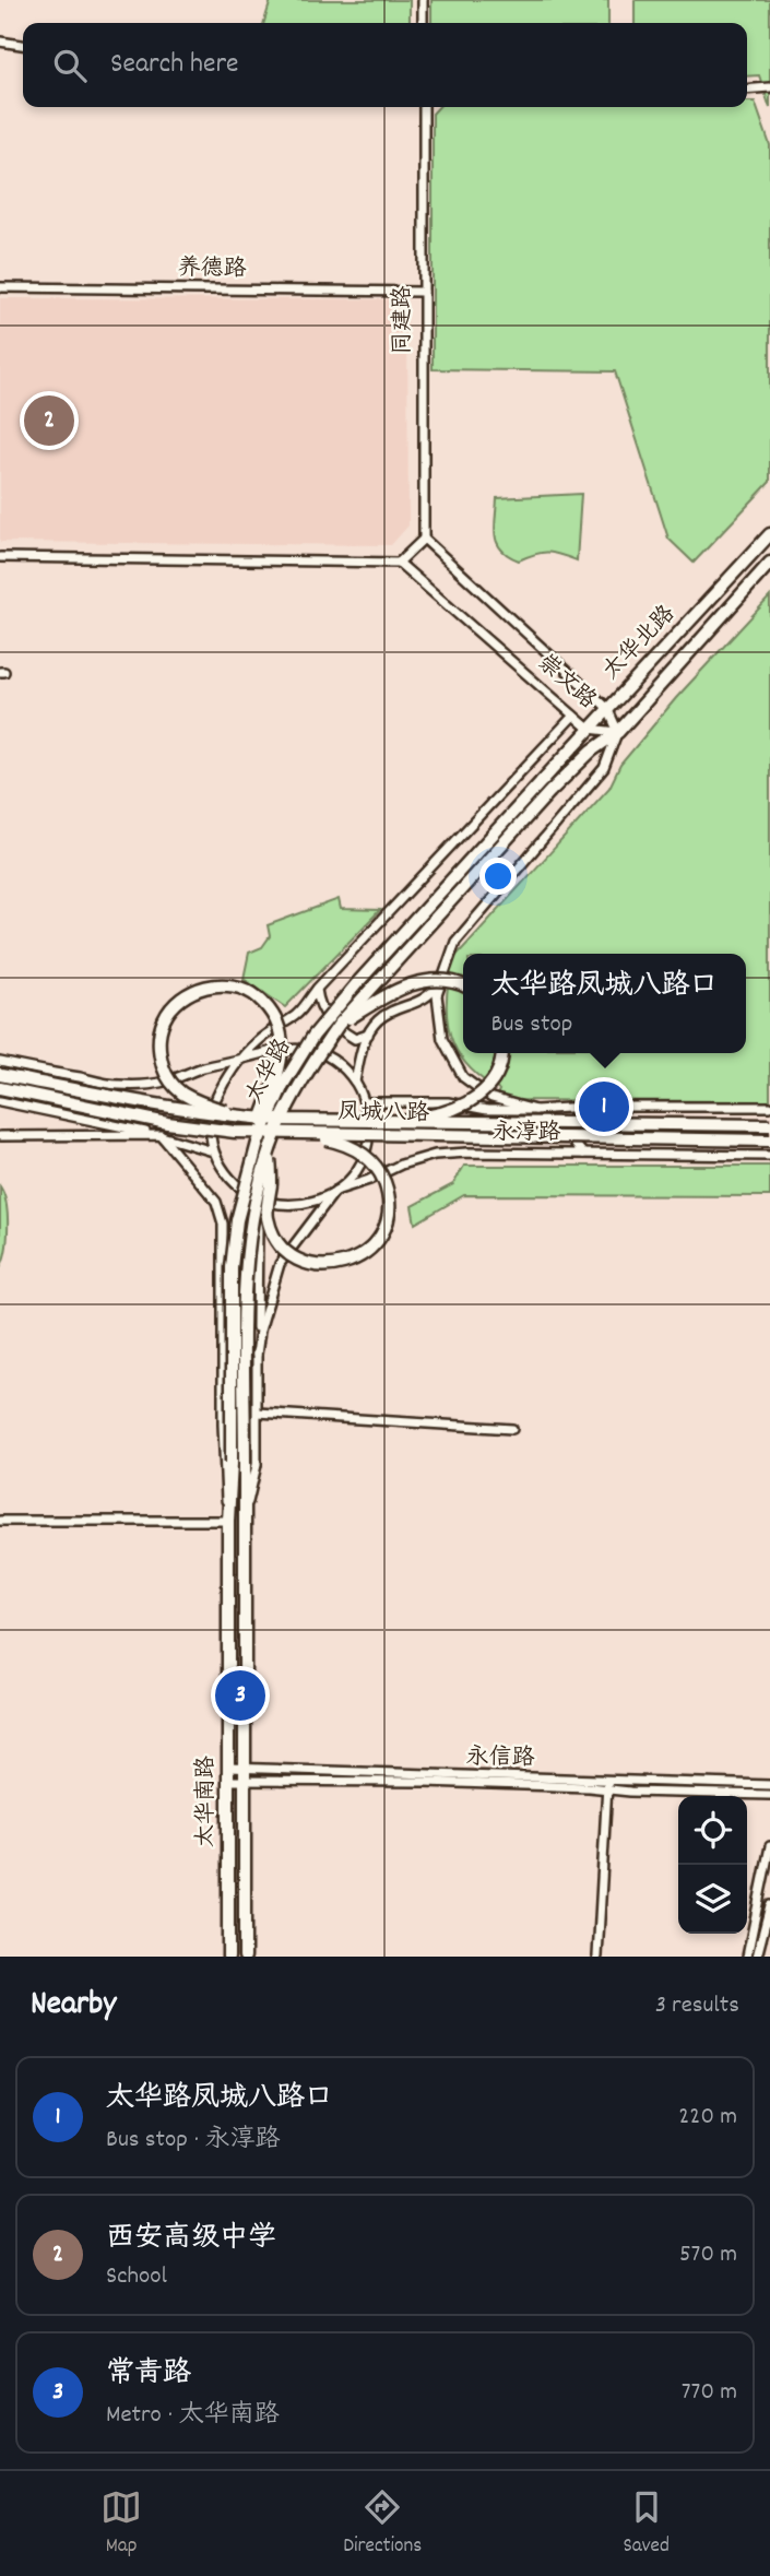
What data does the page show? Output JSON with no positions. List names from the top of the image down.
{
  "streets": {
    "main road": [
      "太华北路",
      "太华路",
      "凤城八路",
      "太华南路"
    ],
    "street": [
      "养德路",
      "同建路",
      "崇文路",
      "永淳路",
      "永信路"
    ]
  },
  "crossings": [
    ["养德路", "同建路"],
    ["同建路", "崇文路"],
    ["太华北路", "崇文路"],
    ["太华北路", "太华路"],
    ["太华路", "太华南路"],
    ["永信路", "太华南路"]
  ],
  "page": {
    "search": "Search here",
    "pins": ["2", "1", "3"],
    "popup": ["太华路凤城八路口", "Bus stop"],
    "heading": ["Nearby", "3 results"],
    "list": [
      {
        "mark": "1",
        "name": "太华路凤城八路口",
        "note": "Bus stop · 永淳路",
        "value": "220 m"
      },
      {
        "mark": "2",
        "name": "西安高级中学",
        "note": "School",
        "value": "570 m"
      },
      {
        "mark": "3",
        "name": "常青路",
        "note": "Metro · 太华南路",
        "value": "770 m"
      }
    ],
    "nav": ["Map", "Directions", "Saved"]
  }
}
